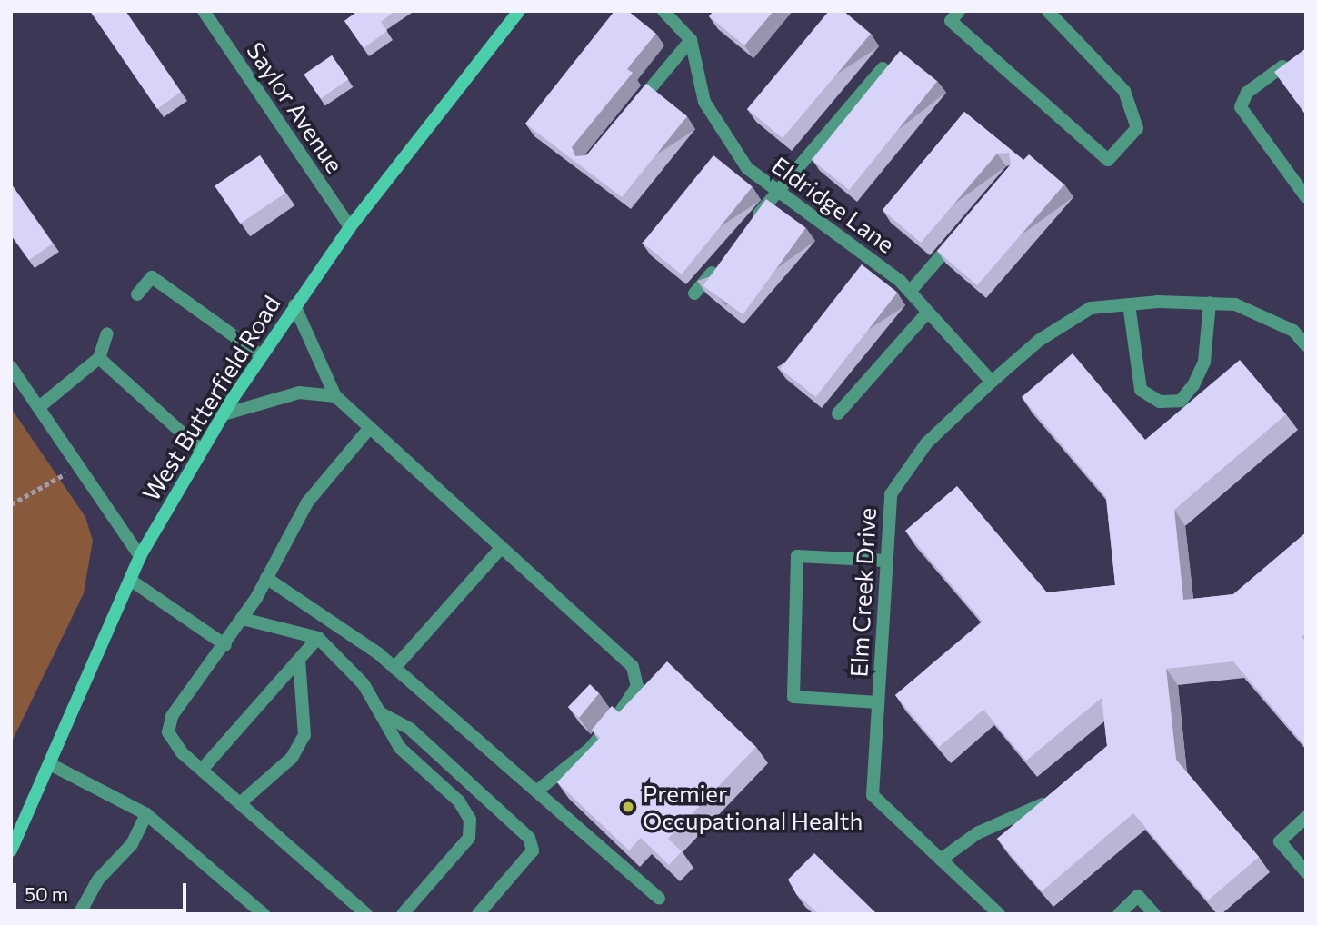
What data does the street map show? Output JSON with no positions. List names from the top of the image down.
{
  "streets": {
    "main road": ["West Butterfield Road"],
    "street": ["Saylor Avenue", "Eldridge Lane", "Elm Creek Drive"]
  },
  "crossings": [
    ["Saylor Avenue", "West Butterfield Road"],
    ["Eldridge Lane", "Elm Creek Drive"]
  ],
  "places": ["Premier Occupational Health"],
  "scale_bar": "50 m"
}
